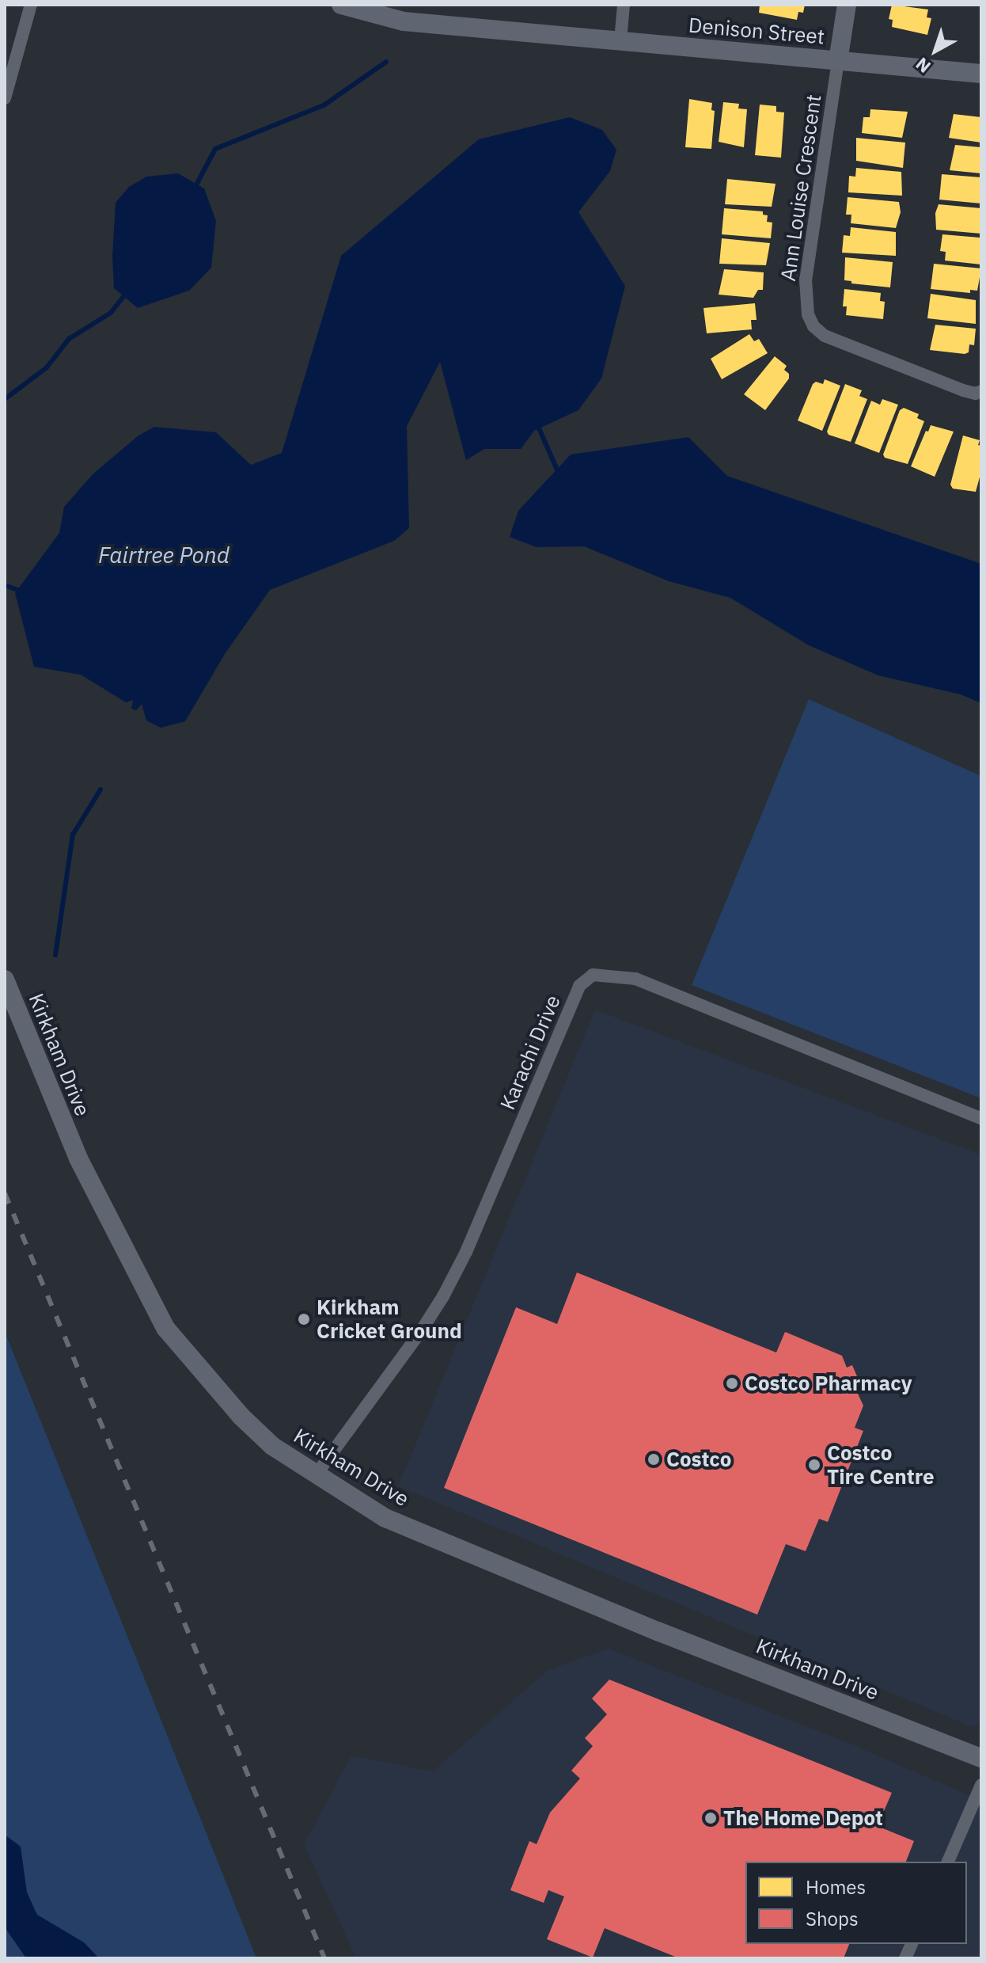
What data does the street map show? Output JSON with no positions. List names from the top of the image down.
{
  "streets": {
    "street": [
      "Denison Street",
      "Ann Louise Crescent",
      "Karachi Drive",
      "Kirkham Drive"
    ]
  },
  "crossings": [
    ["Denison Street", "Ann Louise Crescent"],
    ["Karachi Drive", "Kirkham Drive"]
  ],
  "water": ["Fairtree Pond"],
  "places": [
    "Kirkham Cricket Ground",
    "Costco Pharmacy",
    "Costco",
    "Costco Tire Centre",
    "The Home Depot"
  ],
  "legend": ["Homes", "Shops"],
  "north": "bottom left"
}
